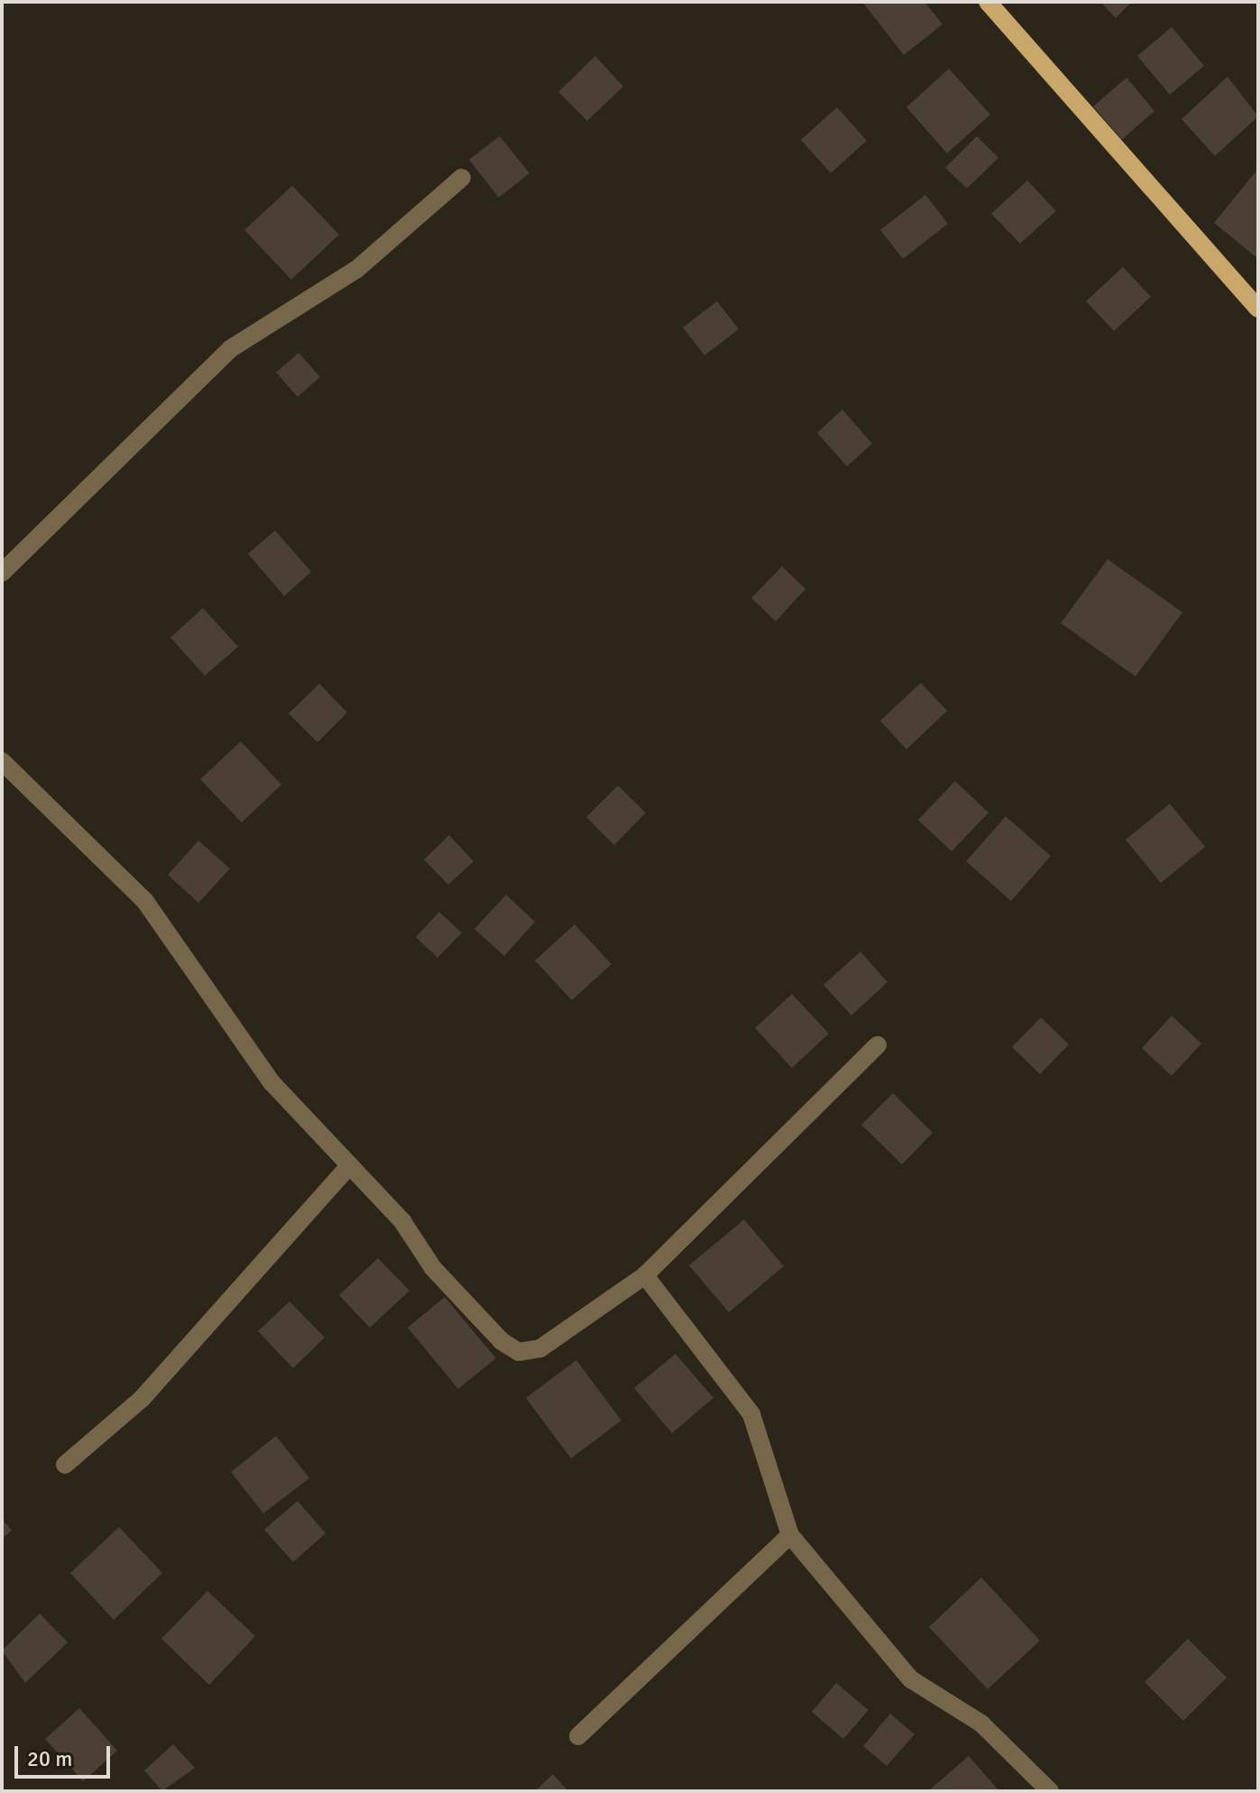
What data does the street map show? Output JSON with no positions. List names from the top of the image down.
{
  "scale_bar": "20 m"
}
